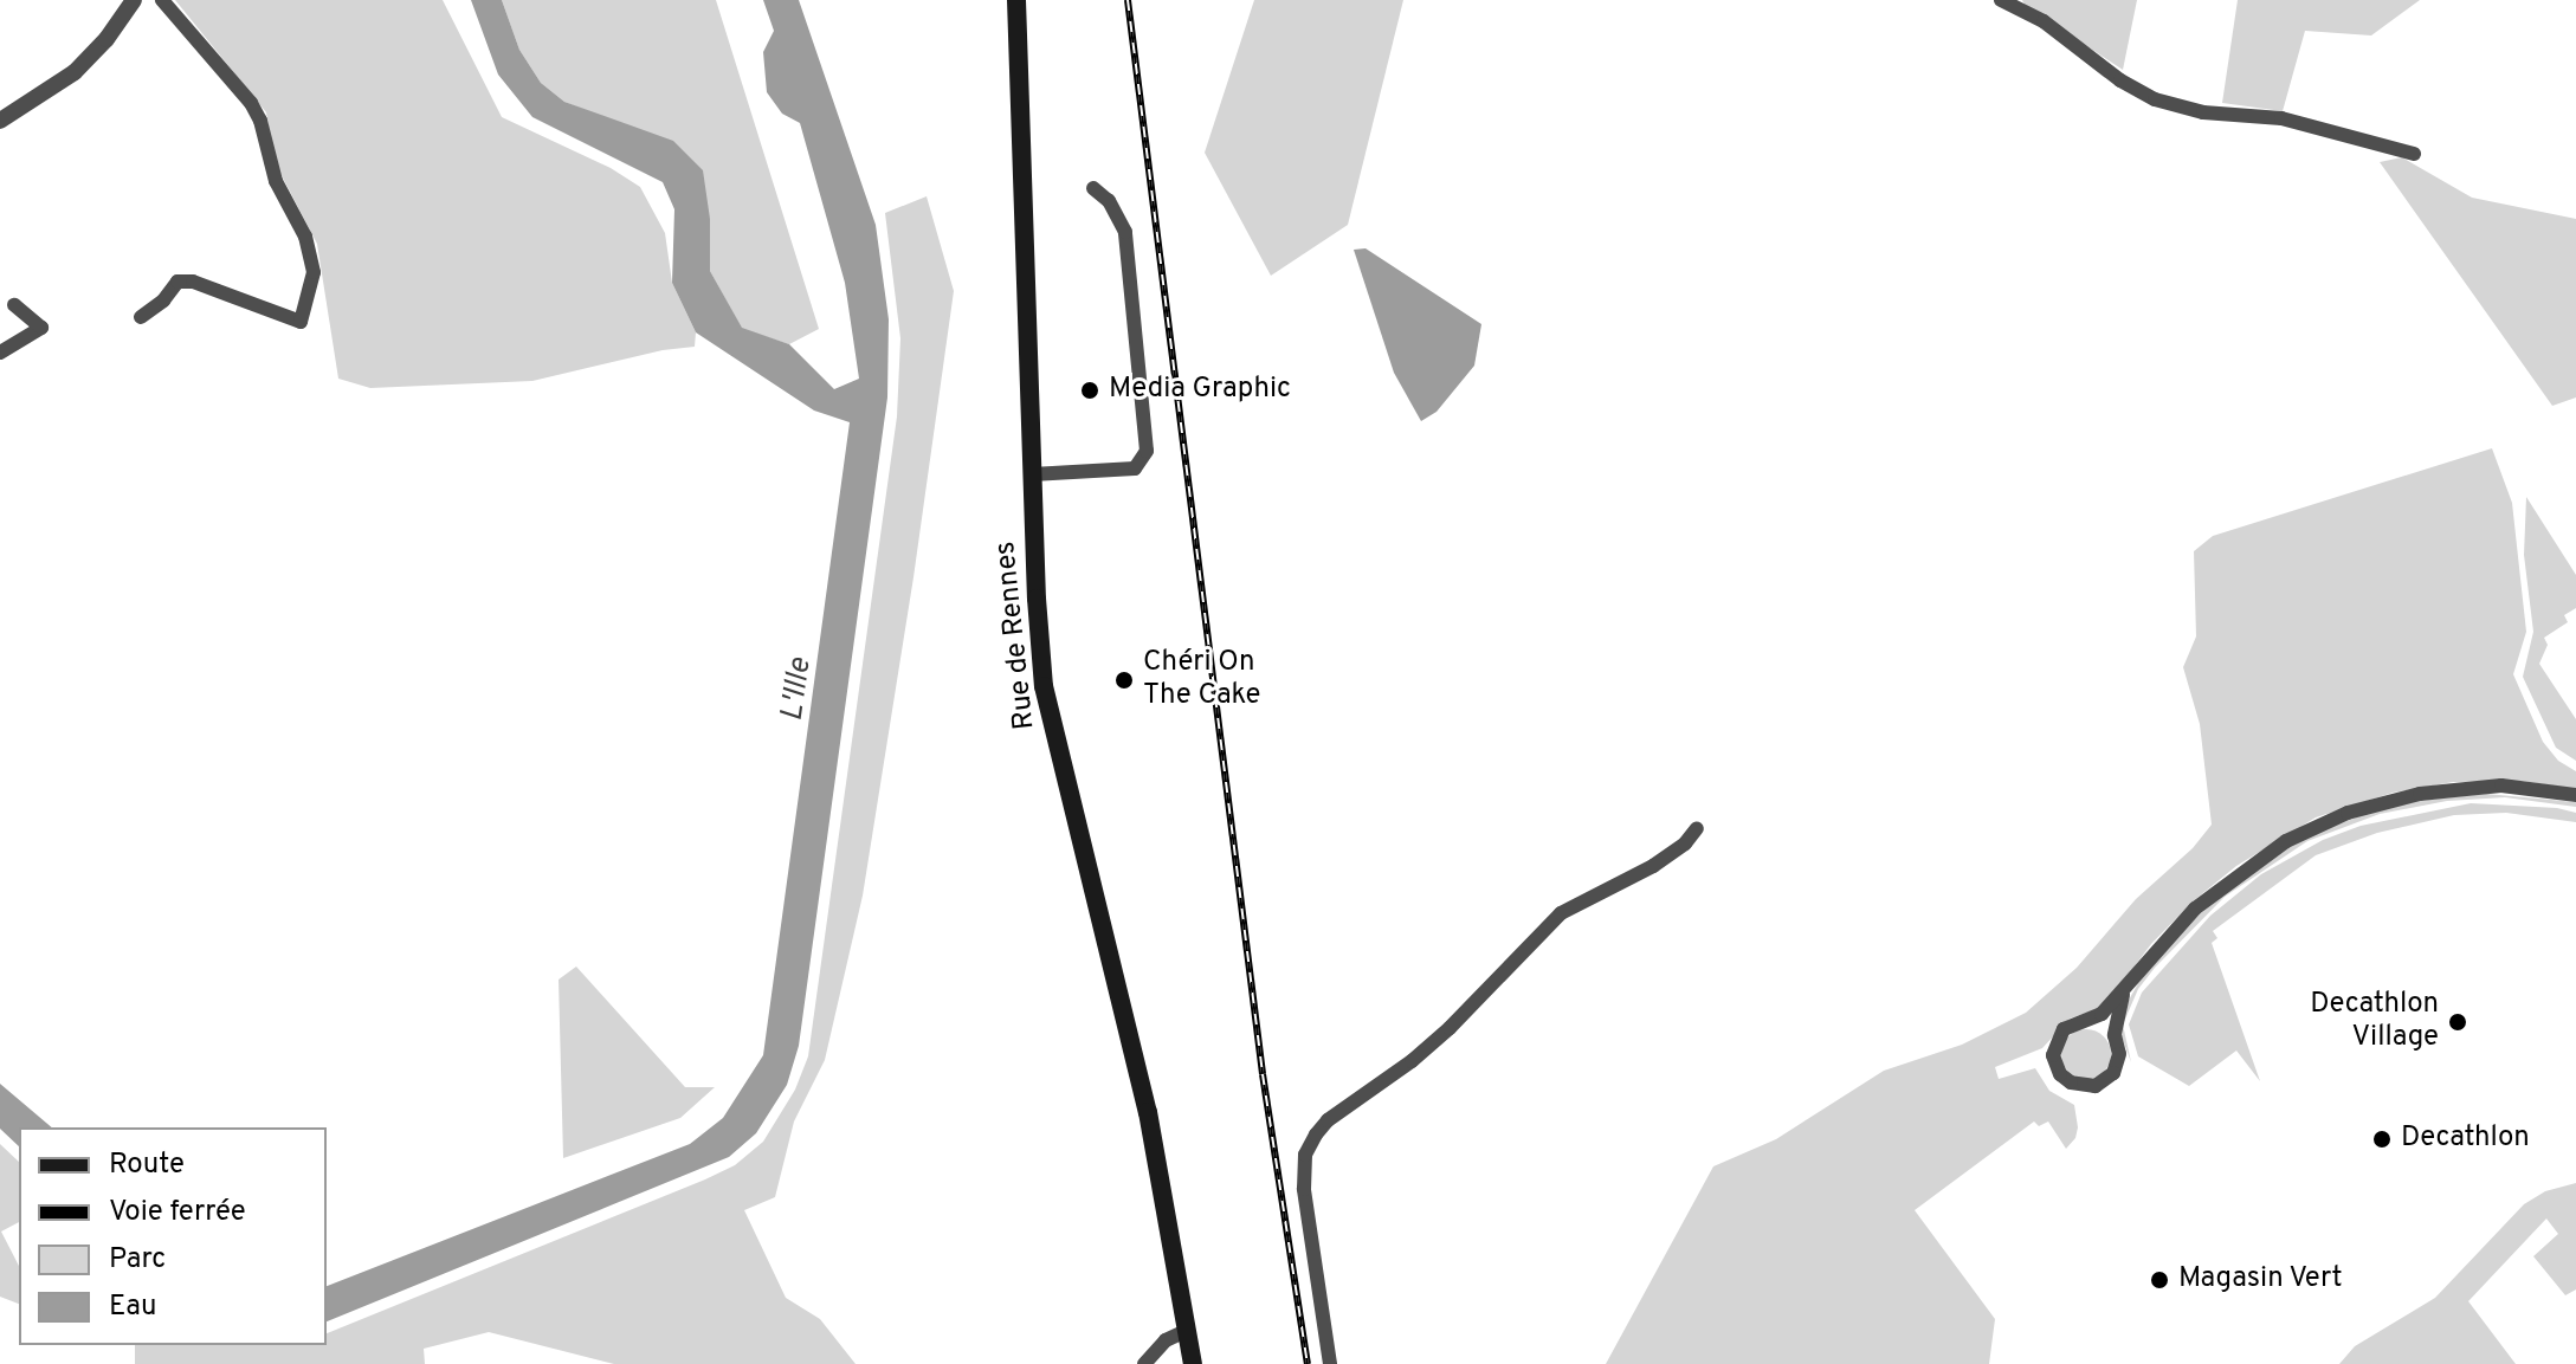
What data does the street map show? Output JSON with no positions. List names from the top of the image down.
{
  "streets": {
    "main road": ["Rue de Rennes"]
  },
  "water": ["L'Ille"],
  "places": [
    "Media Graphic",
    "Chéri On The Cake",
    "Decathlon Village",
    "Decathlon",
    "Magasin Vert"
  ],
  "legend": [
    "Route",
    "Voie ferrée",
    "Parc",
    "Eau"
  ]
}
